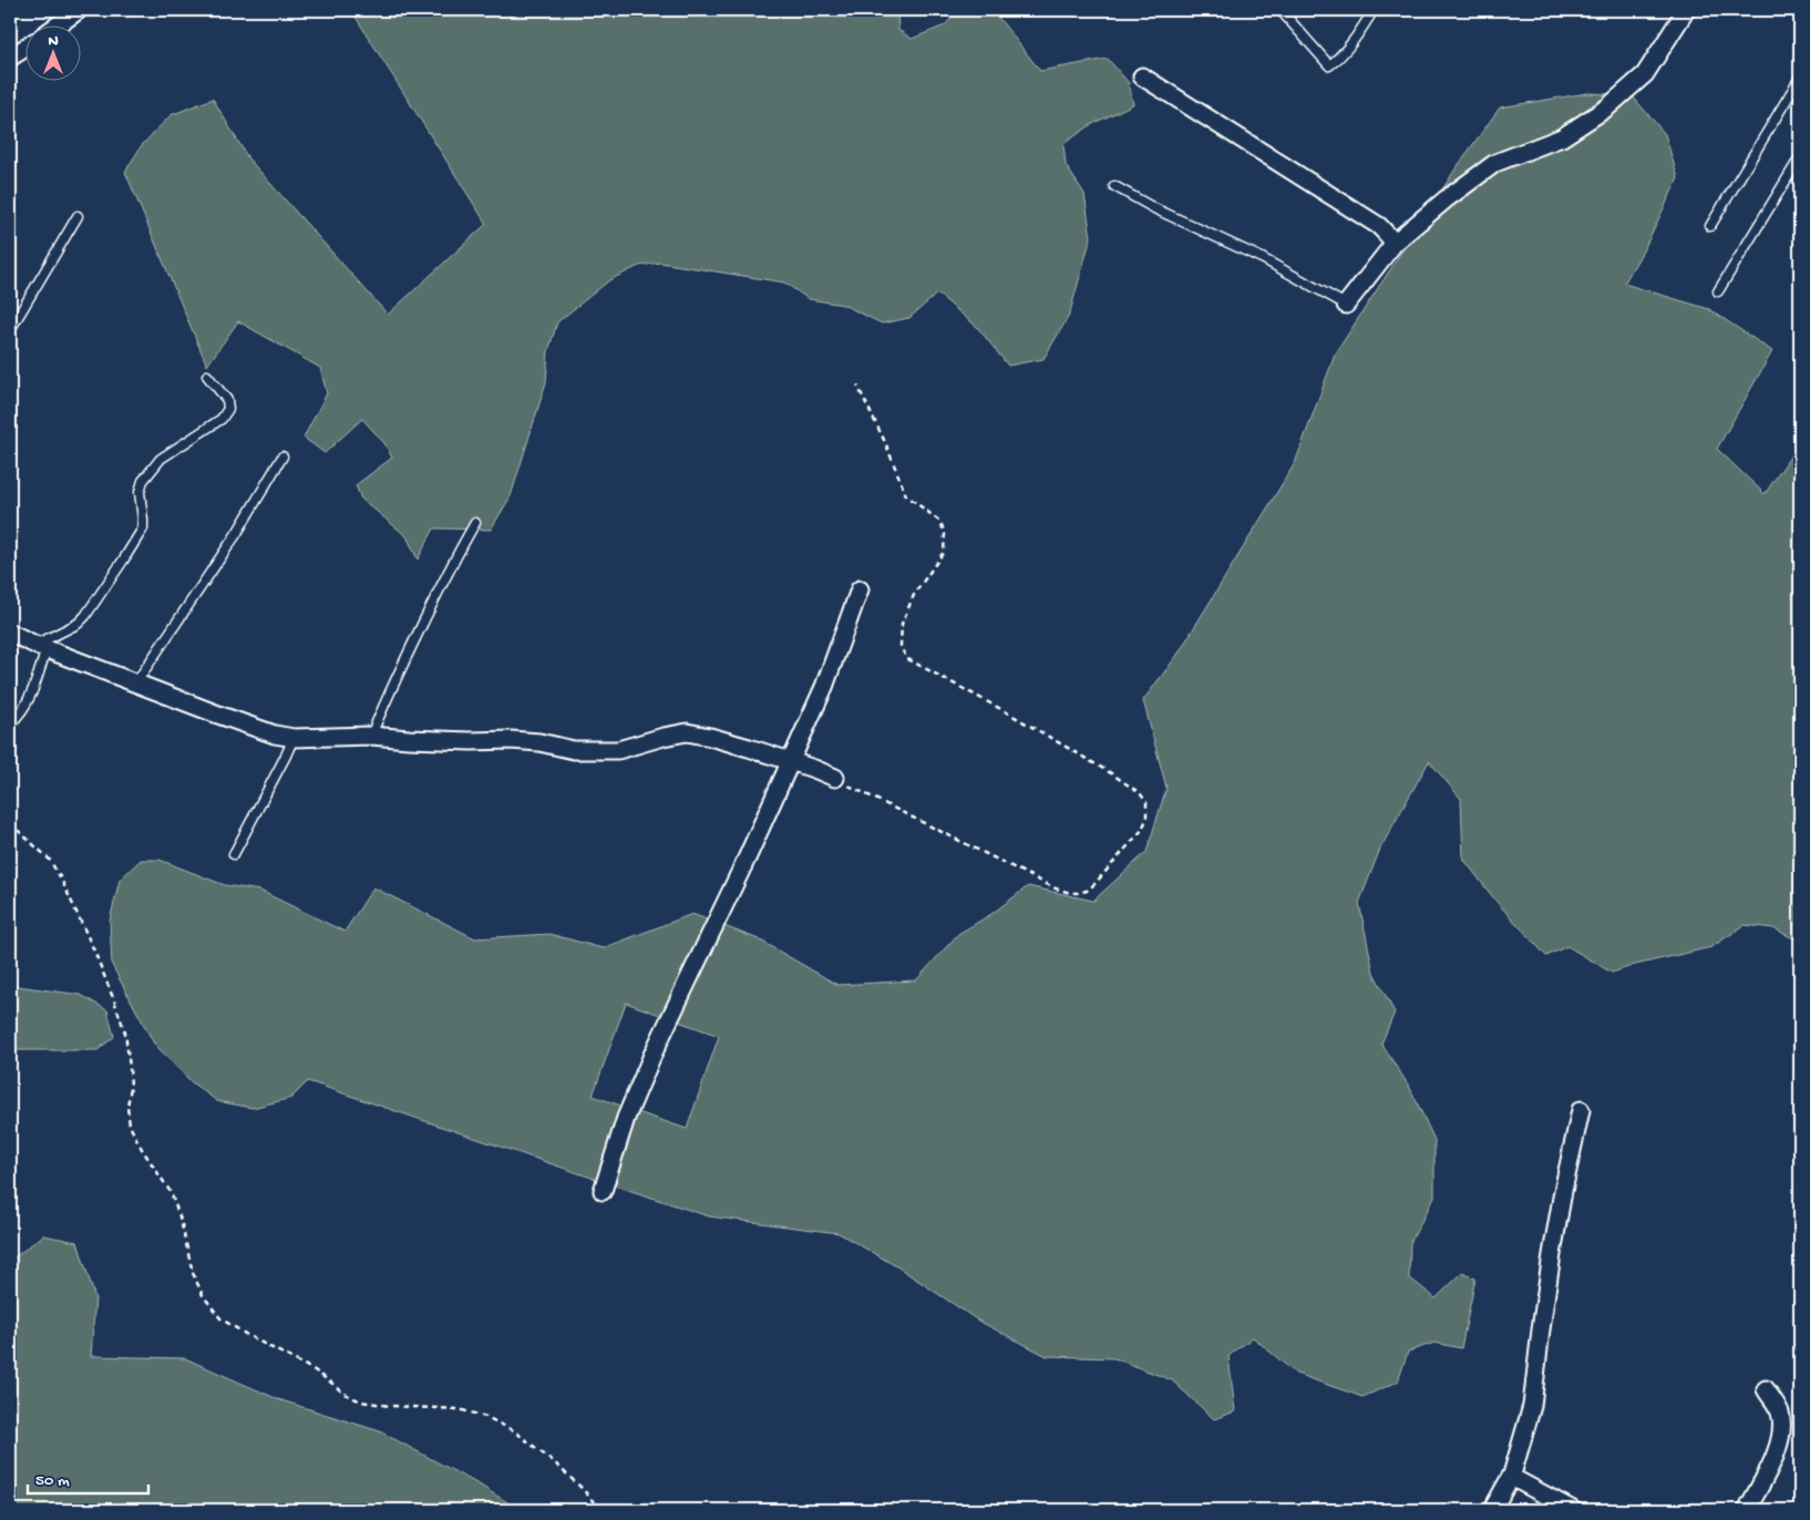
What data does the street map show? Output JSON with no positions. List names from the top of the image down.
{
  "scale_bar": "50 m",
  "north": "top"
}
